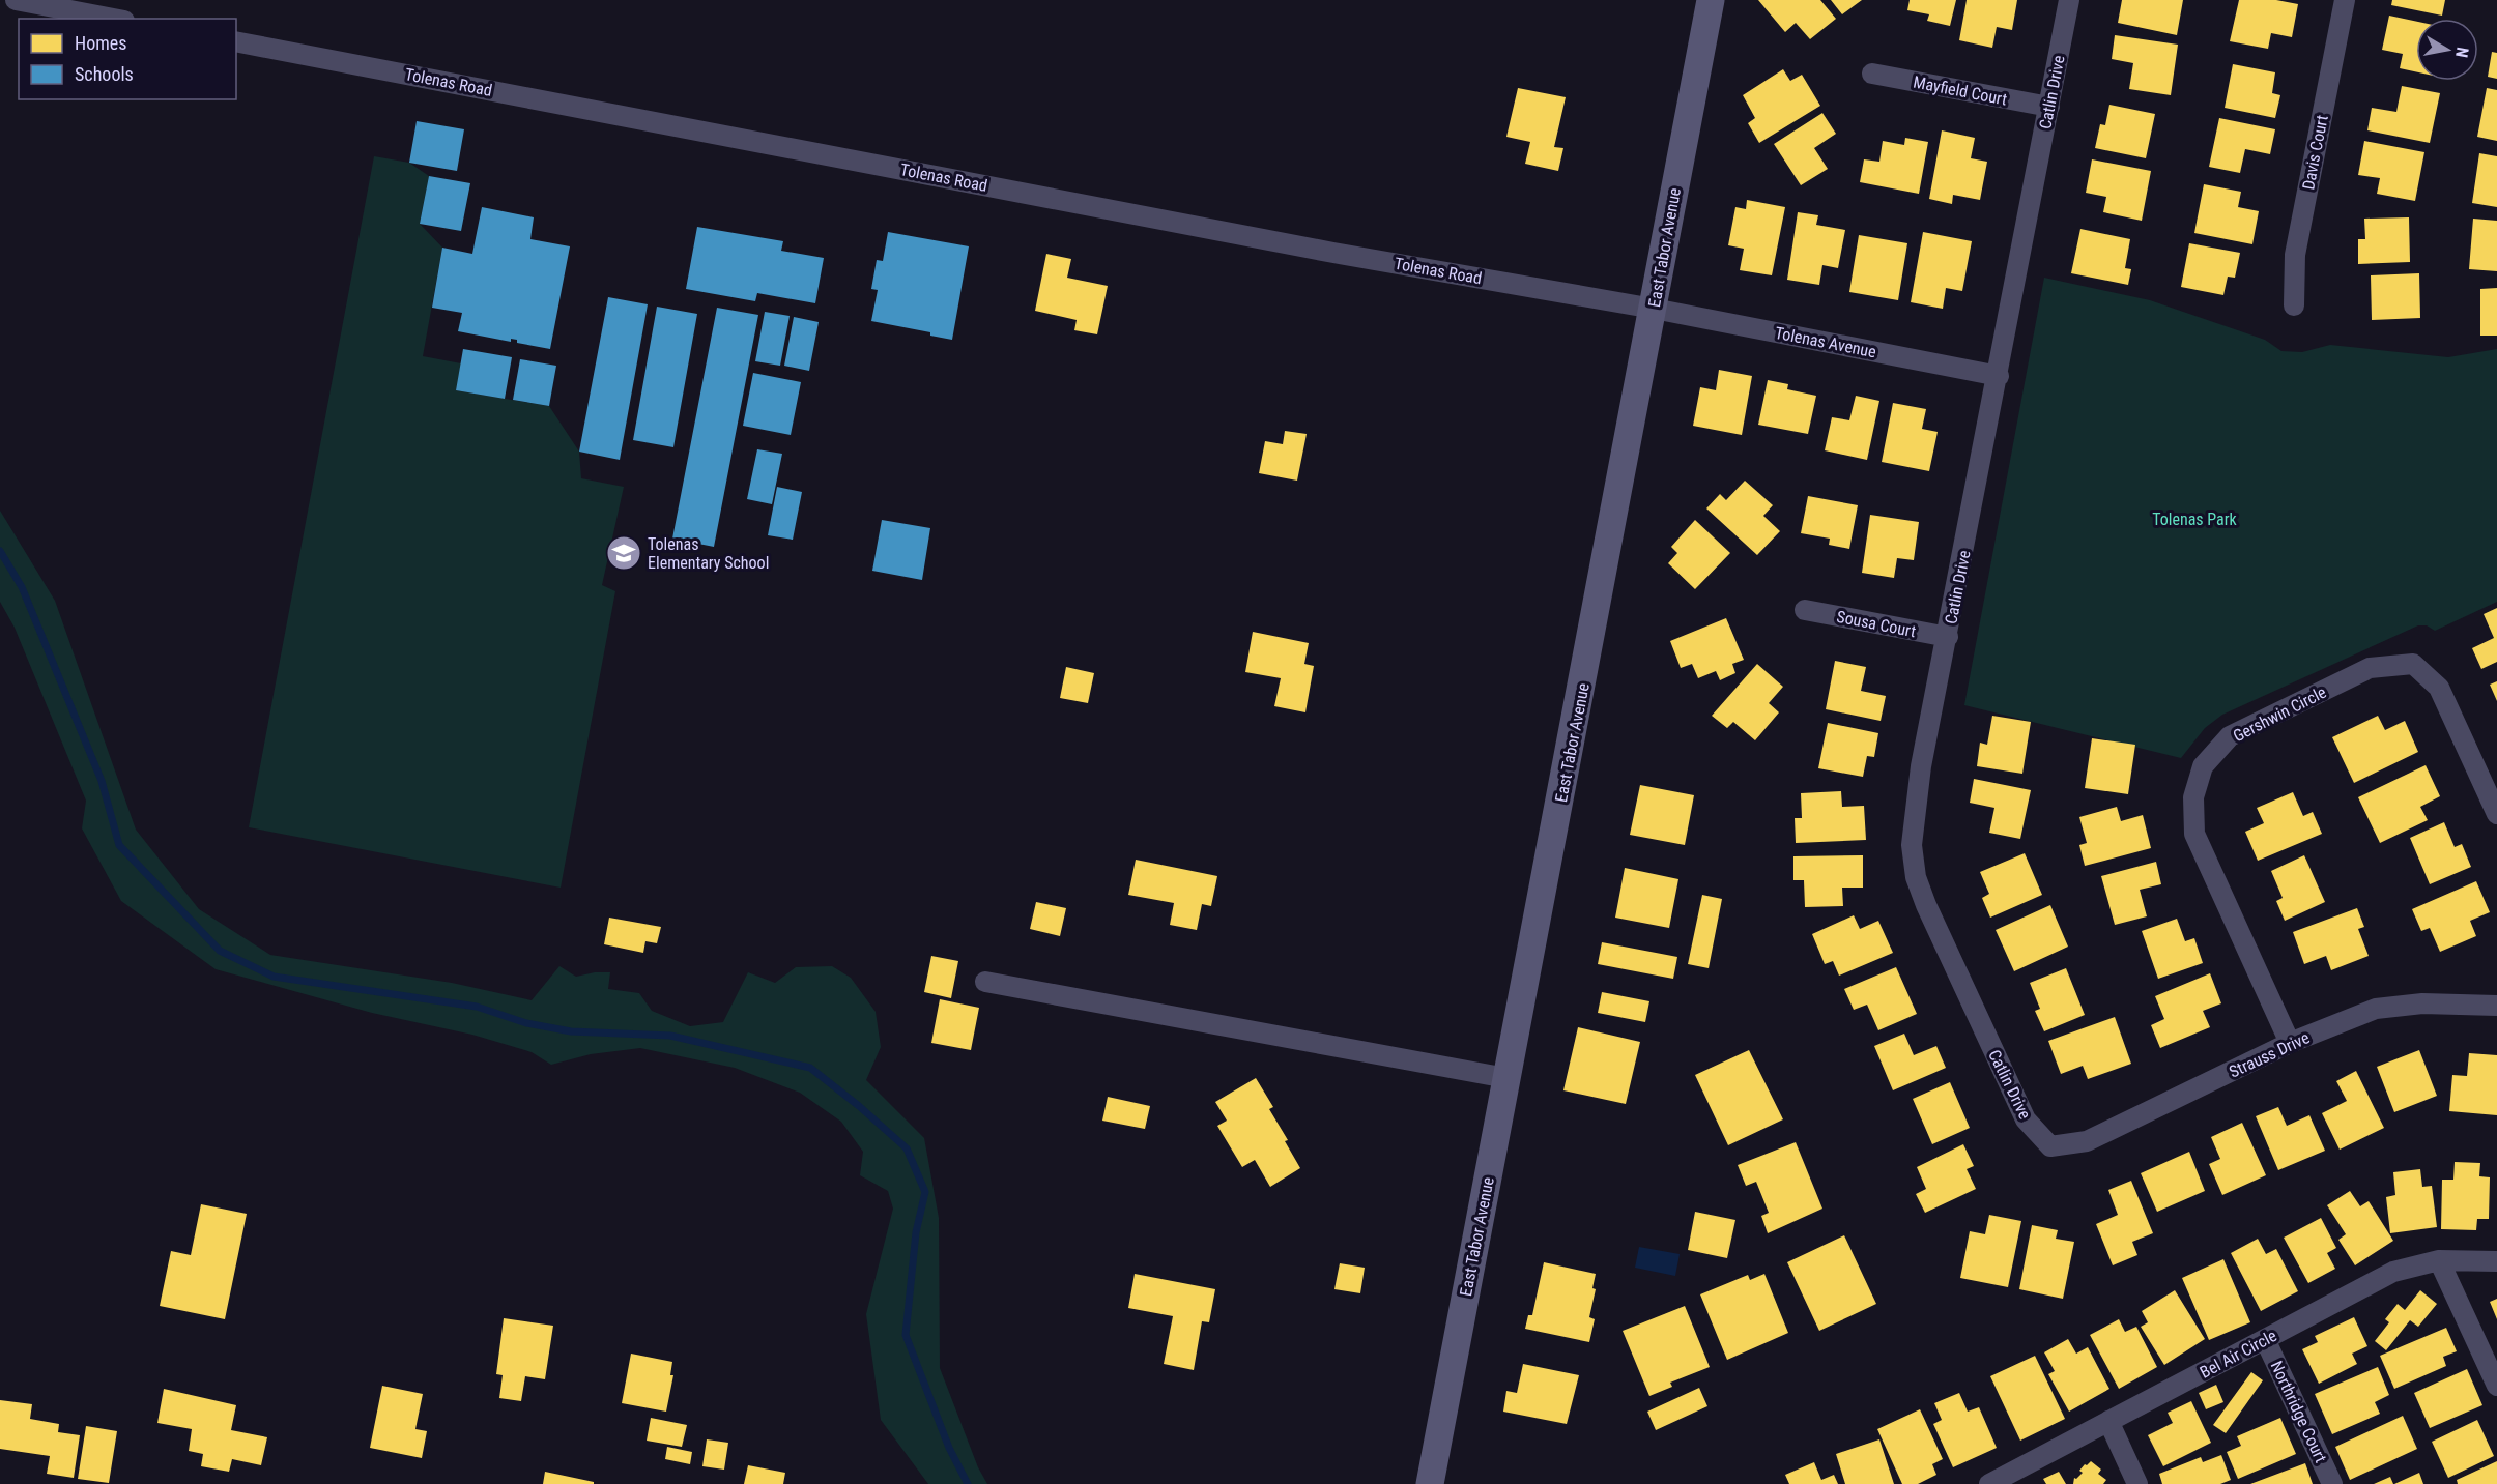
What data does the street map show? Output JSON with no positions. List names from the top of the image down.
{
  "streets": {
    "main road": ["East Tabor Avenue"],
    "street": [
      "Tolenas Road",
      "Mayfield Court",
      "Catlin Drive",
      "Davis Court",
      "Tolenas Avenue",
      "Sousa Court",
      "Gershwin Circle",
      "Strauss Drive",
      "Bel Air Circle",
      "Northridge Court"
    ]
  },
  "crossings": [
    ["Tolenas Road", "East Tabor Avenue"],
    ["Tolenas Road", "Tolenas Avenue"],
    ["Mayfield Court", "Catlin Drive"],
    ["Catlin Drive", "Tolenas Avenue"],
    ["Catlin Drive", "Sousa Court"],
    ["Catlin Drive", "Strauss Drive"],
    ["East Tabor Avenue", "Tolenas Avenue"],
    ["Gershwin Circle", "Strauss Drive"],
    ["Bel Air Circle", "Northridge Court"]
  ],
  "parks": ["Tolenas Park"],
  "places": {
    "school or university": ["Tolenas Elementary School"]
  },
  "legend": ["Homes", "Schools"],
  "north": "right"
}
